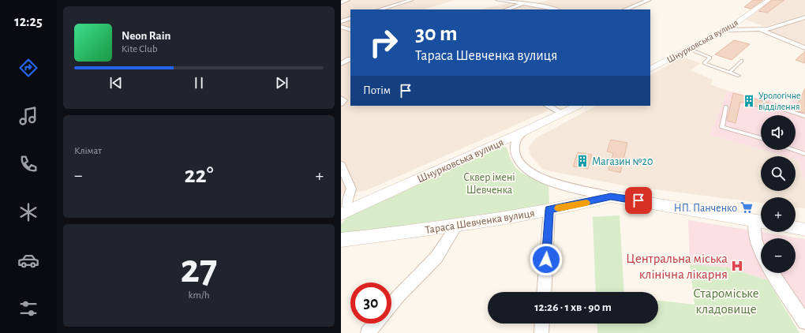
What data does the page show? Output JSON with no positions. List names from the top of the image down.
{
  "streets": {
    "street": ["Шнурковська вулиця", "Тараса Шевченка вулиця"]
  },
  "parks": ["Сквер імені Шевченка", "Староміське кладовище"],
  "places": {
    "building": ["Урологічне відділення", "Магазин №20"],
    "supermarket": ["НП. Панченко"],
    "hospital": ["Центральна міська клінічна лікарня"]
  },
  "page": {
    "tabs": "12:25",
    "turn": ["30 m", "Тараса Шевченка вулиця"],
    "song": ["Neon Rain", "Kite Club"],
    "then": "Потім",
    "tile": [
      "Клімат",
      ["27", "km/h"]
    ],
    "map_buttons": ["+", "−"],
    "heat": ["−", "22°", "+"],
    "limit": "30",
    "trip": "12:26 · 1 хв · 90 m"
  }
}
